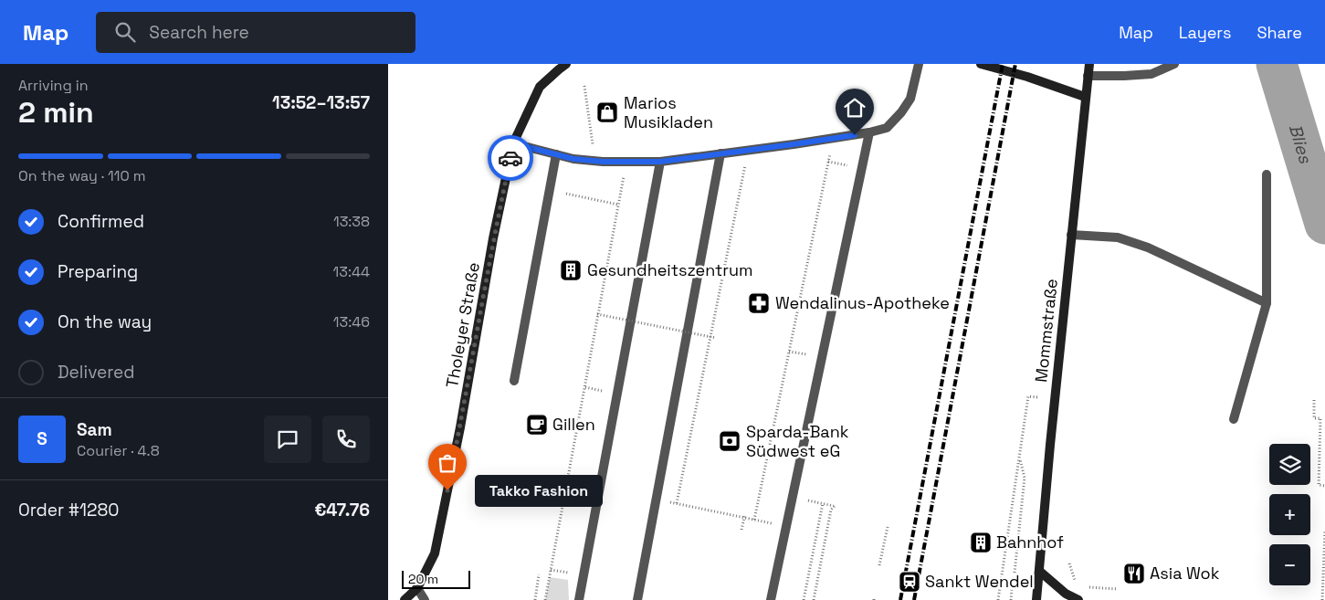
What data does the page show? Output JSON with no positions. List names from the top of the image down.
{
  "streets": {
    "main road": ["Tholeyer Straße", "Mommstraße"]
  },
  "water": ["Blies"],
  "places": {
    "shop": ["Marios Musikladen"],
    "building": ["Gesundheitszentrum", "Bahnhof"],
    "pharmacy": ["Wendalinus-Apotheke"],
    "cafe": ["Gillen"],
    "bank": ["Sparda-Bank Südwest eG"],
    "other": ["Takko Fashion"],
    "restaurant": ["Asia Wok"],
    "station": ["Sankt Wendel"]
  },
  "scale_bar": "20 m",
  "page": {
    "header": "Map",
    "search": "Search here",
    "nav": ["Map", "Layers", "Share"],
    "heading": ["2 min", "Arriving in", "13:52–13:57"],
    "panel": [
      "Sam",
      "Courier · 4.8",
      "Order #1280",
      "€47.76"
    ],
    "bar": "On the way · 110 m",
    "list": [
      ["Confirmed", "13:38"],
      ["Preparing", "13:44"],
      ["On the way", "13:46"],
      "Delivered"
    ],
    "round": "S",
    "map_buttons": ["+", "−"],
    "bubble": "Takko Fashion",
    "scale": "20 m"
  }
}
